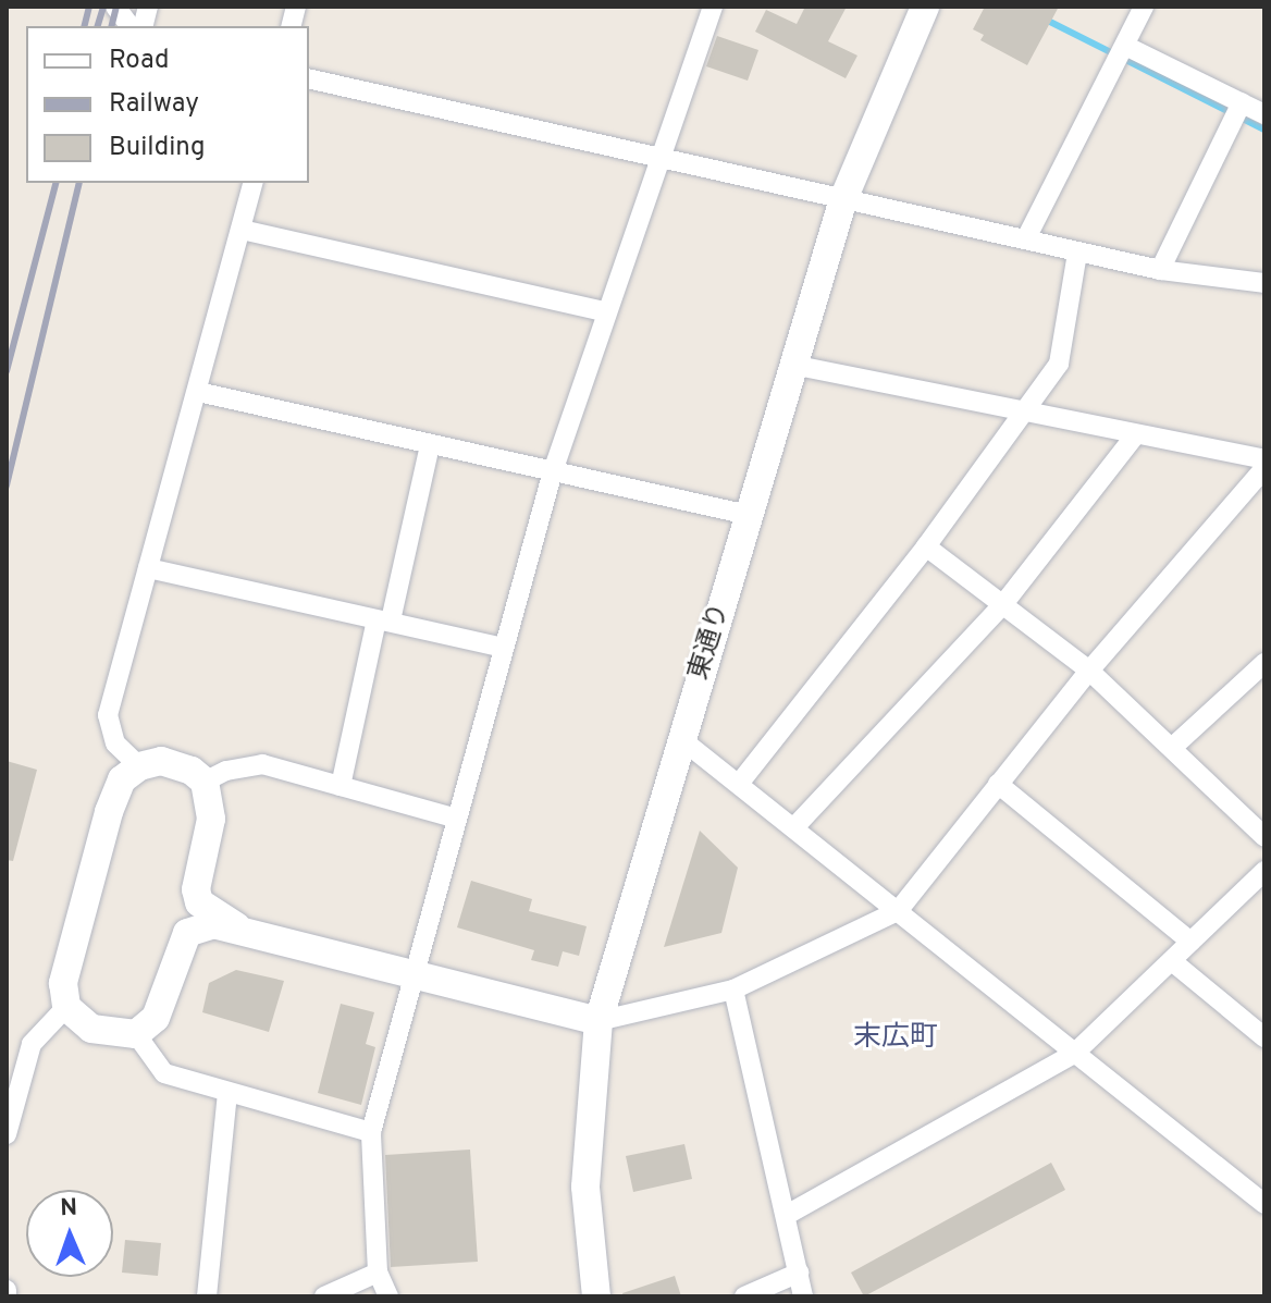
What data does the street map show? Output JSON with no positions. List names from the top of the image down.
{
  "streets": {
    "street": ["東通り"]
  },
  "districts": ["末広町"],
  "legend": ["Road", "Railway", "Building"],
  "north": "top"
}
